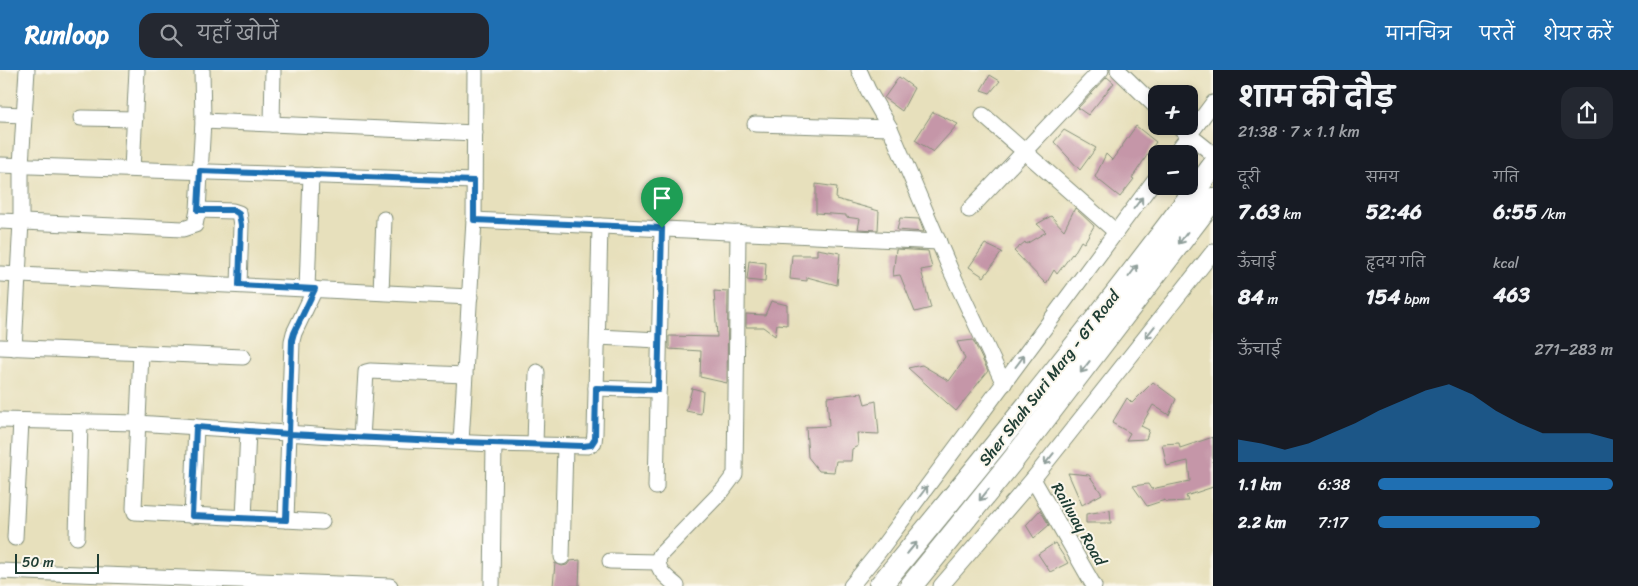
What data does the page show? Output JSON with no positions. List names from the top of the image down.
{
  "streets": {
    "highway": ["Sher Shah Suri Marg - GT Road"],
    "street": ["Railway Road"]
  },
  "scale_bar": "50 m",
  "page": {
    "header": "Runloop",
    "search": "यहाँ खोजें",
    "nav": ["मानचित्र", "परतें", "शेयर करें"],
    "heading": ["शाम की दौड़", "21:38 · 7 × 1.1 km"],
    "map_buttons": ["+", "−"],
    "stats": [
      ["दूरी", "7.63 km"],
      ["समय", "52:46"],
      ["गति", "6:55 /km"],
      ["ऊँचाई", "84 m"],
      ["हृदय गति", "154 bpm"],
      ["kcal", "463"]
    ],
    "chart": ["ऊँचाई", "271–283 m"],
    "list": [
      {
        "name": "1.1 km",
        "note": "6:38"
      },
      {
        "name": "2.2 km",
        "note": "7:17"
      }
    ],
    "scale": "50 m"
  }
}
